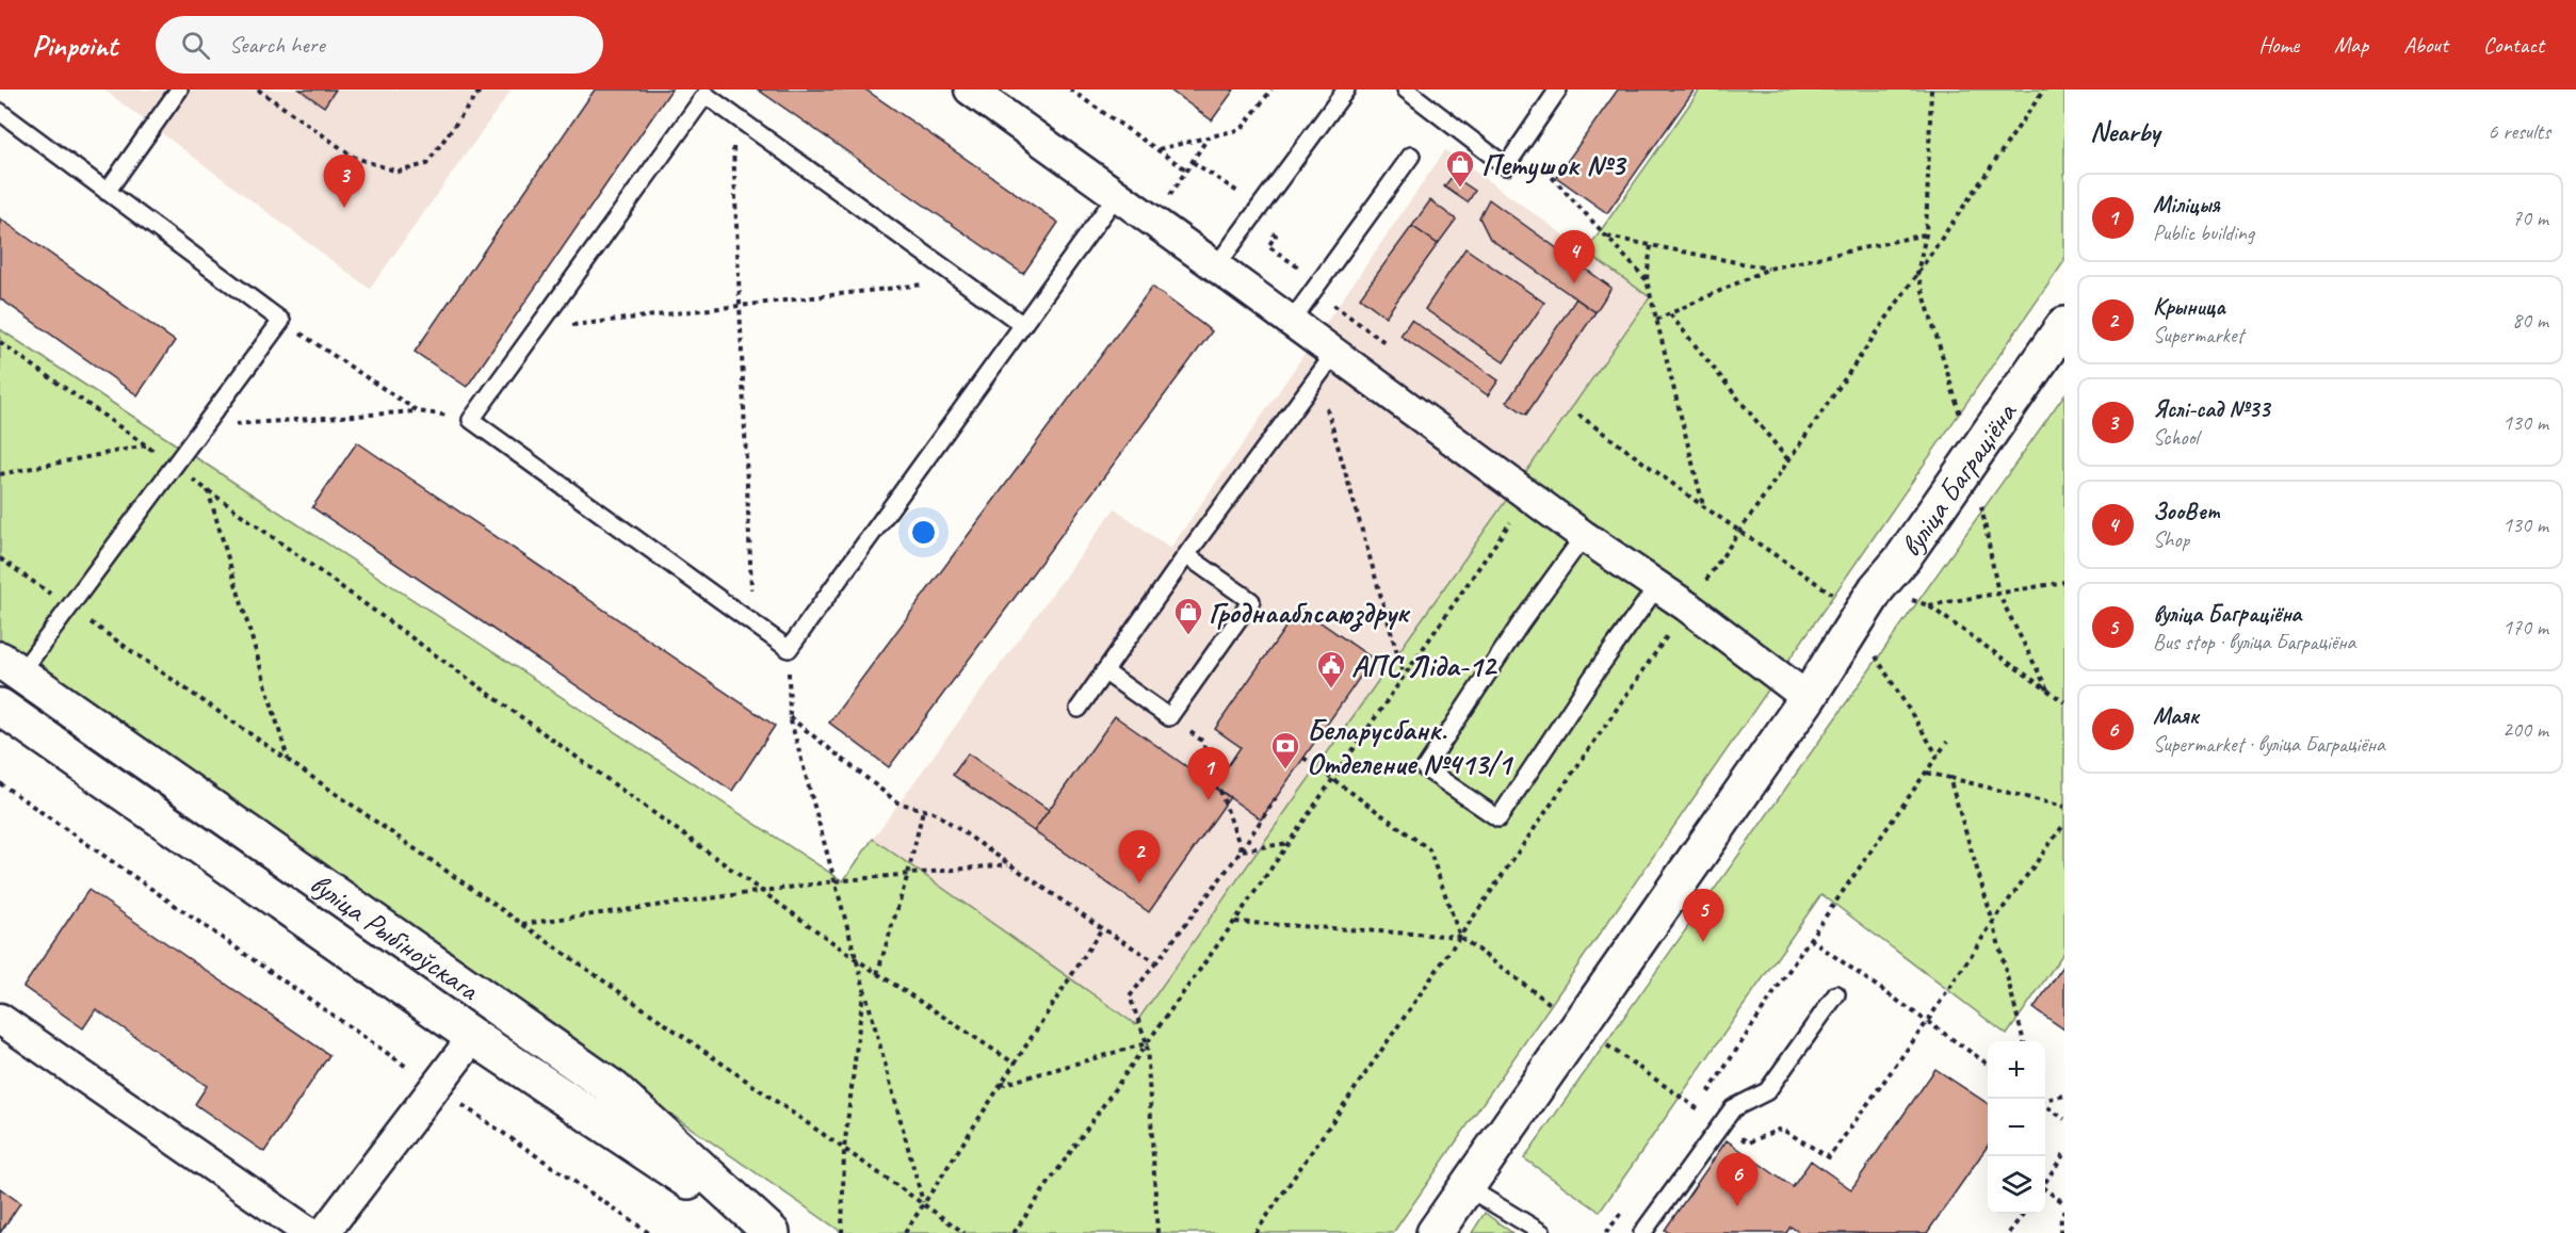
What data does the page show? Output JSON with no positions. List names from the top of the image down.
{
  "streets": {
    "main road": ["вуліца Баграціёна", "вуліца Рыбіноўскага"]
  },
  "places": {
    "shop": ["Петушок №3", "Гроднааблсаюздрук"],
    "public building": ["АПС Ліда-12"],
    "bank": ["Беларусбанк. Отделение №413/1"]
  },
  "page": {
    "header": "Pinpoint",
    "search": "Search here",
    "nav": [
      "Home",
      "Map",
      "About",
      "Contact"
    ],
    "heading": ["Nearby", "6 results"],
    "pins": [
      "3",
      "4",
      "1",
      "2",
      "5",
      "6"
    ],
    "list": [
      {
        "mark": "1",
        "name": "Міліцыя",
        "note": "Public building",
        "value": "70 m"
      },
      {
        "mark": "2",
        "name": "Крыница",
        "note": "Supermarket",
        "value": "80 m"
      },
      {
        "mark": "3",
        "name": "Яслі-сад №33",
        "note": "School",
        "value": "130 m"
      },
      {
        "mark": "4",
        "name": "ЗооВет",
        "note": "Shop",
        "value": "130 m"
      },
      {
        "mark": "5",
        "name": "вуліца Баграціёна",
        "note": "Bus stop · вуліца Баграціёна",
        "value": "170 m"
      },
      {
        "mark": "6",
        "name": "Маяк",
        "note": "Supermarket · вуліца Баграціёна",
        "value": "200 m"
      }
    ],
    "map_buttons": ["+", "−"]
  }
}
